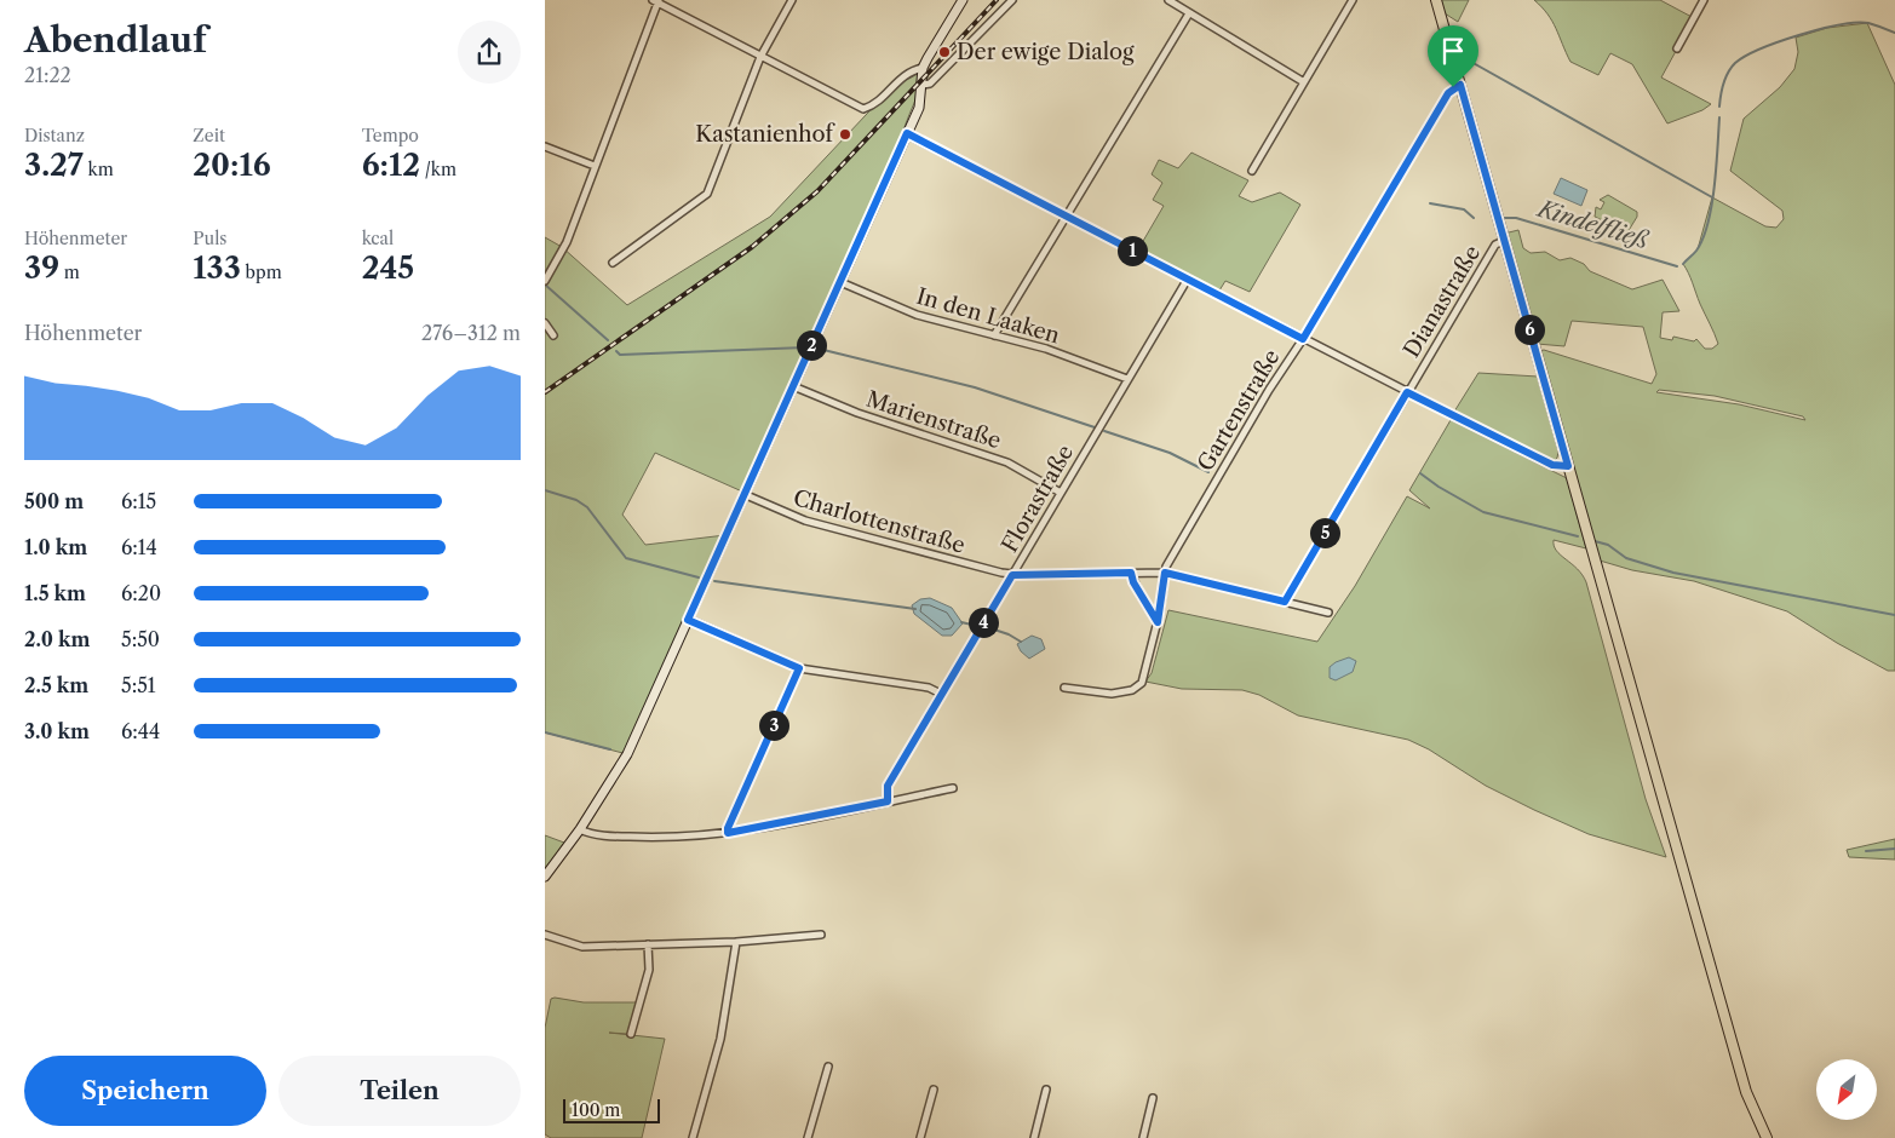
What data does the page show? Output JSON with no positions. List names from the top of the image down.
{
  "streets": {
    "street": [
      "Dianastraße",
      "In den Laaken",
      "Gartenstraße",
      "Marienstraße",
      "Florastraße",
      "Charlottenstraße"
    ]
  },
  "crossings": [
    ["Dianastraße", "Charlottenstraße"],
    ["In den Laaken", "Florastraße"],
    ["Gartenstraße", "Charlottenstraße"],
    ["Marienstraße", "Florastraße"],
    ["Florastraße", "Charlottenstraße"]
  ],
  "water": ["Kindelfließ"],
  "places": ["Der ewige Dialog", "Kastanienhof"],
  "scale_bar": "100 m",
  "north": "bottom left",
  "page": {
    "heading": ["Abendlauf", "21:22"],
    "stats": [
      ["Distanz", "3.27 km"],
      ["Zeit", "20:16"],
      ["Tempo", "6:12 /km"],
      ["Höhenmeter", "39 m"],
      ["Puls", "133 bpm"],
      ["kcal", "245"]
    ],
    "pins": [
      "1",
      "6",
      "2",
      "5",
      "4",
      "3"
    ],
    "chart": ["Höhenmeter", "276–312 m"],
    "list": [
      {
        "name": "500 m",
        "note": "6:15"
      },
      {
        "name": "1.0 km",
        "note": "6:14"
      },
      {
        "name": "1.5 km",
        "note": "6:20"
      },
      {
        "name": "2.0 km",
        "note": "5:50"
      },
      {
        "name": "2.5 km",
        "note": "5:51"
      },
      {
        "name": "3.0 km",
        "note": "6:44"
      }
    ],
    "buttons": ["Speichern", "Teilen"],
    "scale": "100 m"
  }
}
